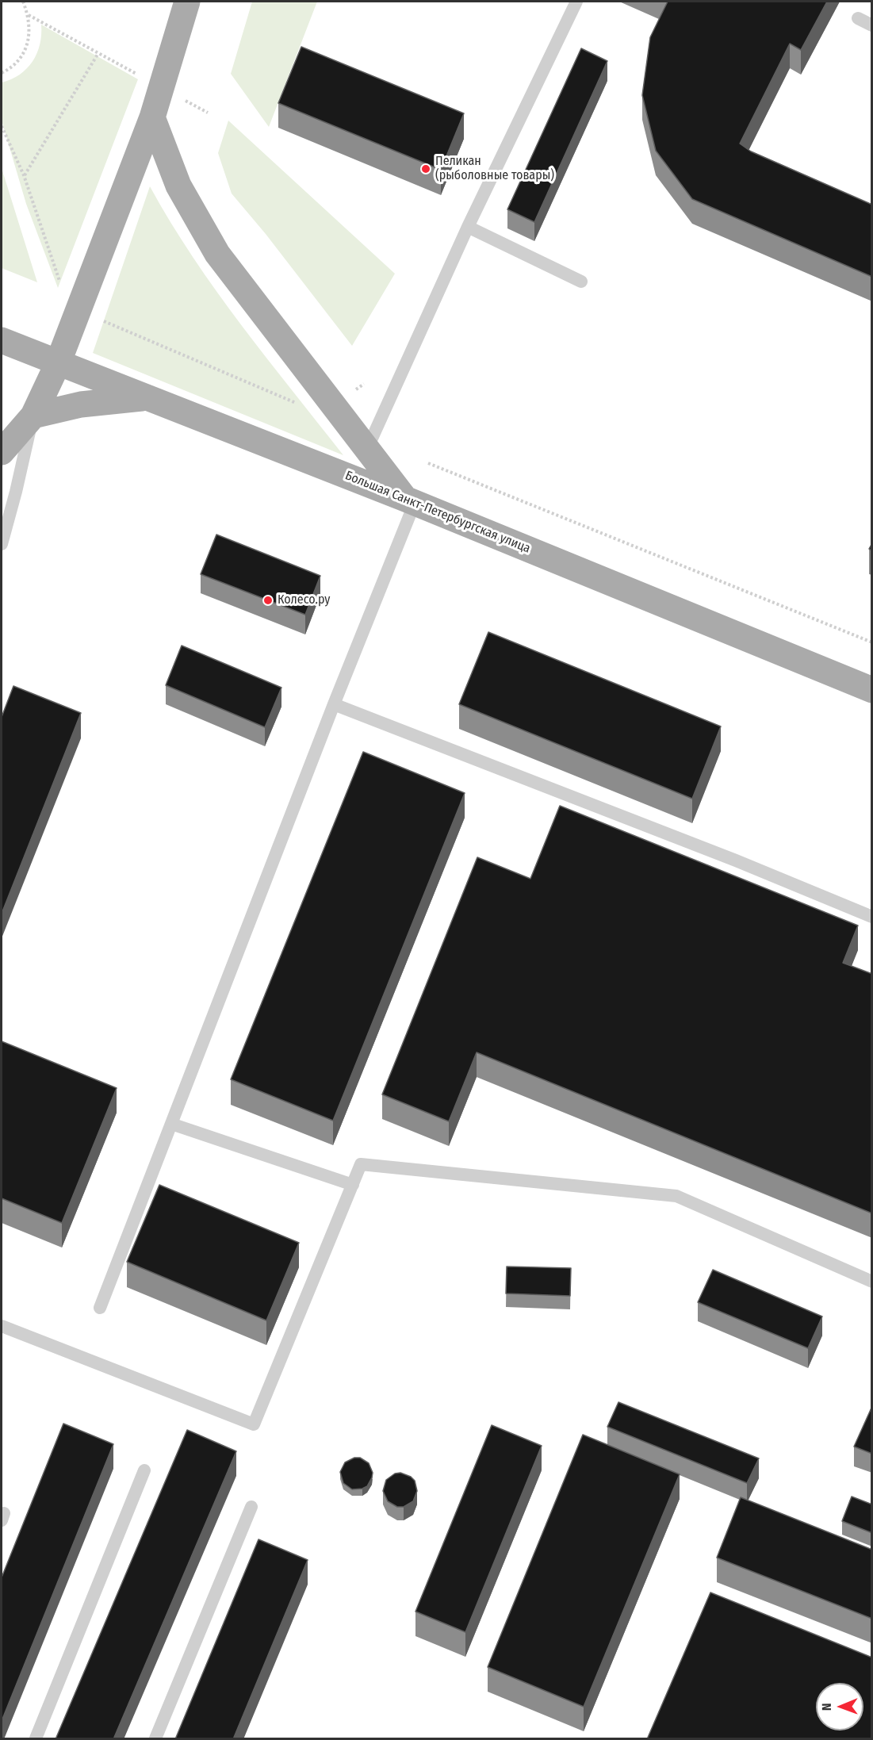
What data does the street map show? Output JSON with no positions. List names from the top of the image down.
{
  "streets": {
    "main road": ["Большая Санкт-Петербургская улица"]
  },
  "places": ["Пеликан (рыболовные товары)", "Колесо.ру"],
  "north": "left"
}
